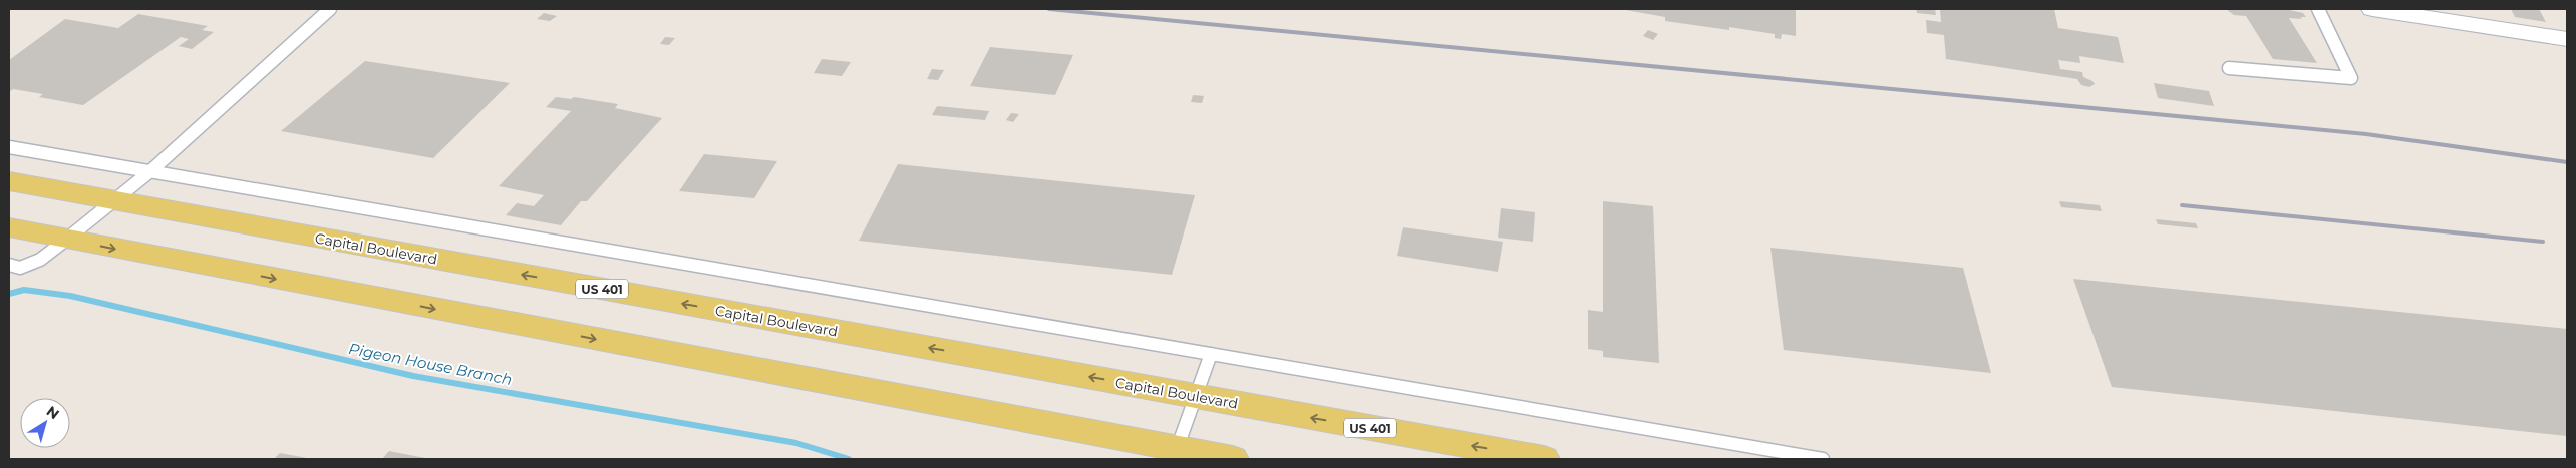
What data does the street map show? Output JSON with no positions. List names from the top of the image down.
{
  "streets": {
    "main road": ["Capital Boulevard", "US 401"]
  },
  "water": ["Pigeon House Branch"],
  "north": "top right"
}
